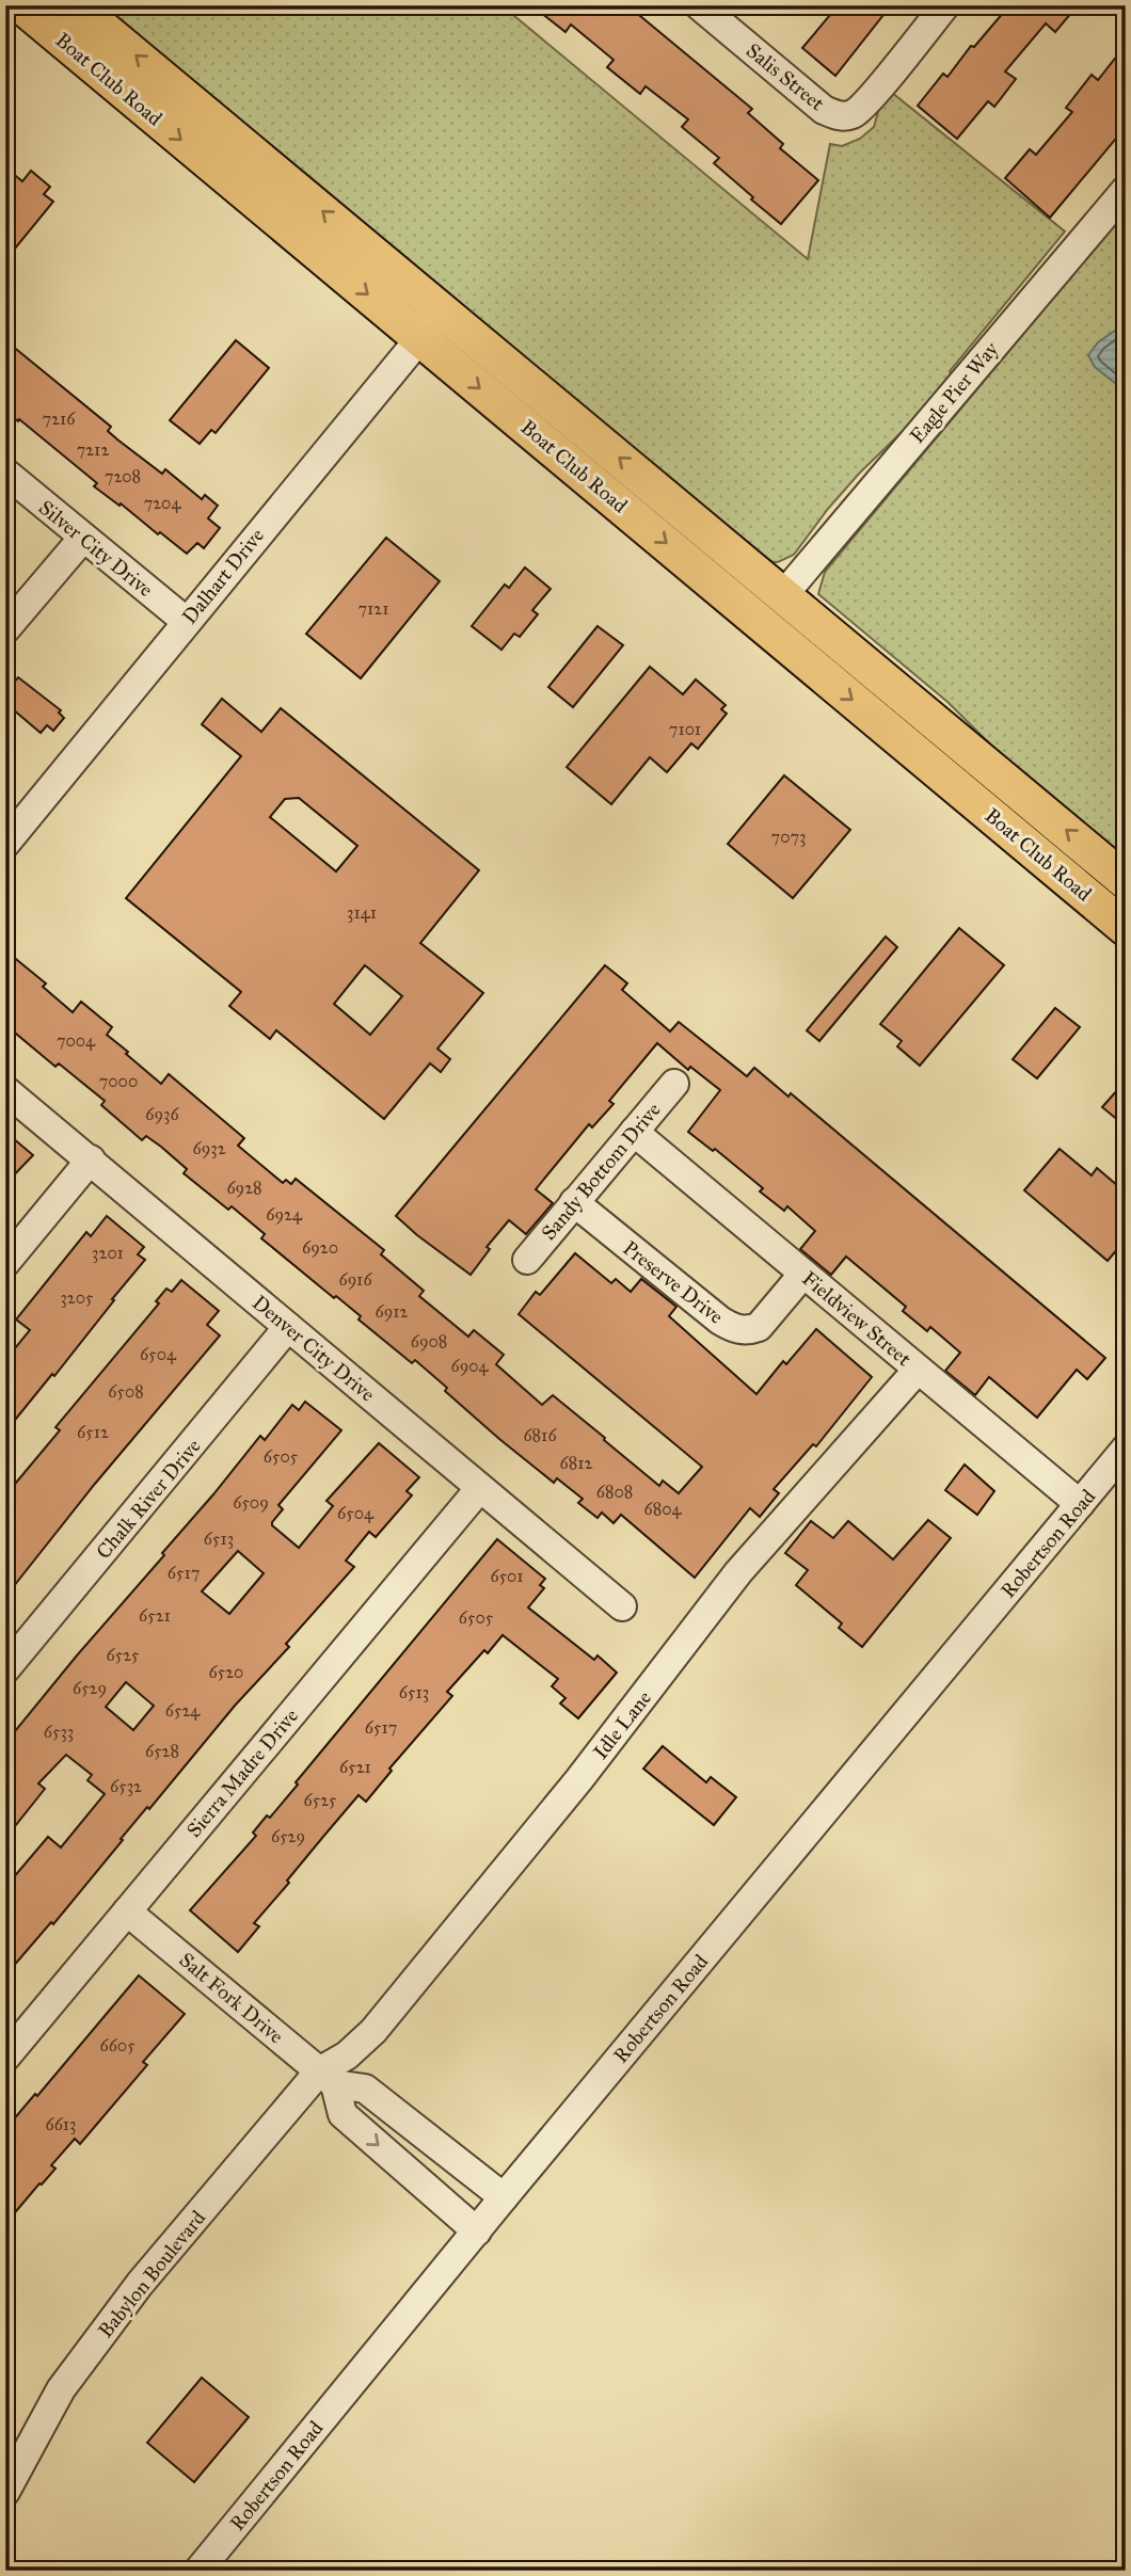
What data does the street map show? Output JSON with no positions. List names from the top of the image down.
{
  "streets": {
    "main road": ["Boat Club Road"],
    "street": [
      "Salis Street",
      "Eagle Pier Way",
      "Silver City Drive",
      "Dalhart Drive",
      "Sandy Bottom Drive",
      "Preserve Drive",
      "Fieldview Street",
      "Denver City Drive",
      "Chalk River Drive",
      "Robertson Road",
      "Idle Lane",
      "Sierra Madre Drive",
      "Salt Fork Drive",
      "Babylon Boulevard"
    ]
  },
  "crossings": [
    ["Boat Club Road", "Eagle Pier Way"],
    ["Boat Club Road", "Dalhart Drive"],
    ["Silver City Drive", "Dalhart Drive"],
    ["Sandy Bottom Drive", "Preserve Drive"],
    ["Sandy Bottom Drive", "Fieldview Street"],
    ["Preserve Drive", "Fieldview Street"],
    ["Fieldview Street", "Robertson Road"],
    ["Fieldview Street", "Idle Lane"],
    ["Denver City Drive", "Chalk River Drive"],
    ["Denver City Drive", "Sierra Madre Drive"],
    ["Robertson Road", "Salt Fork Drive"],
    ["Idle Lane", "Salt Fork Drive"],
    ["Idle Lane", "Babylon Boulevard"],
    ["Sierra Madre Drive", "Salt Fork Drive"],
    ["Salt Fork Drive", "Babylon Boulevard"]
  ],
  "house_numbers": [
    "7216",
    "7212",
    "7208",
    "7204",
    "7121",
    "7101",
    "7073",
    "3141",
    "7004",
    "7000",
    "6936",
    "6932",
    "6928",
    "6924",
    "6920",
    "3201",
    "6916",
    "3205",
    "6912",
    "6908",
    "6504",
    "6904",
    "6508",
    "6512",
    "6816",
    "6505",
    "6812",
    "6808",
    "6509",
    "6804",
    "6504",
    "6513",
    "6517",
    "6501",
    "6521",
    "6505",
    "6525",
    "6520",
    "6529",
    "6513",
    "6524",
    "6517",
    "6533",
    "6528",
    "6521",
    "6532",
    "6525",
    "6529",
    "6605",
    "6613"
  ]
}
